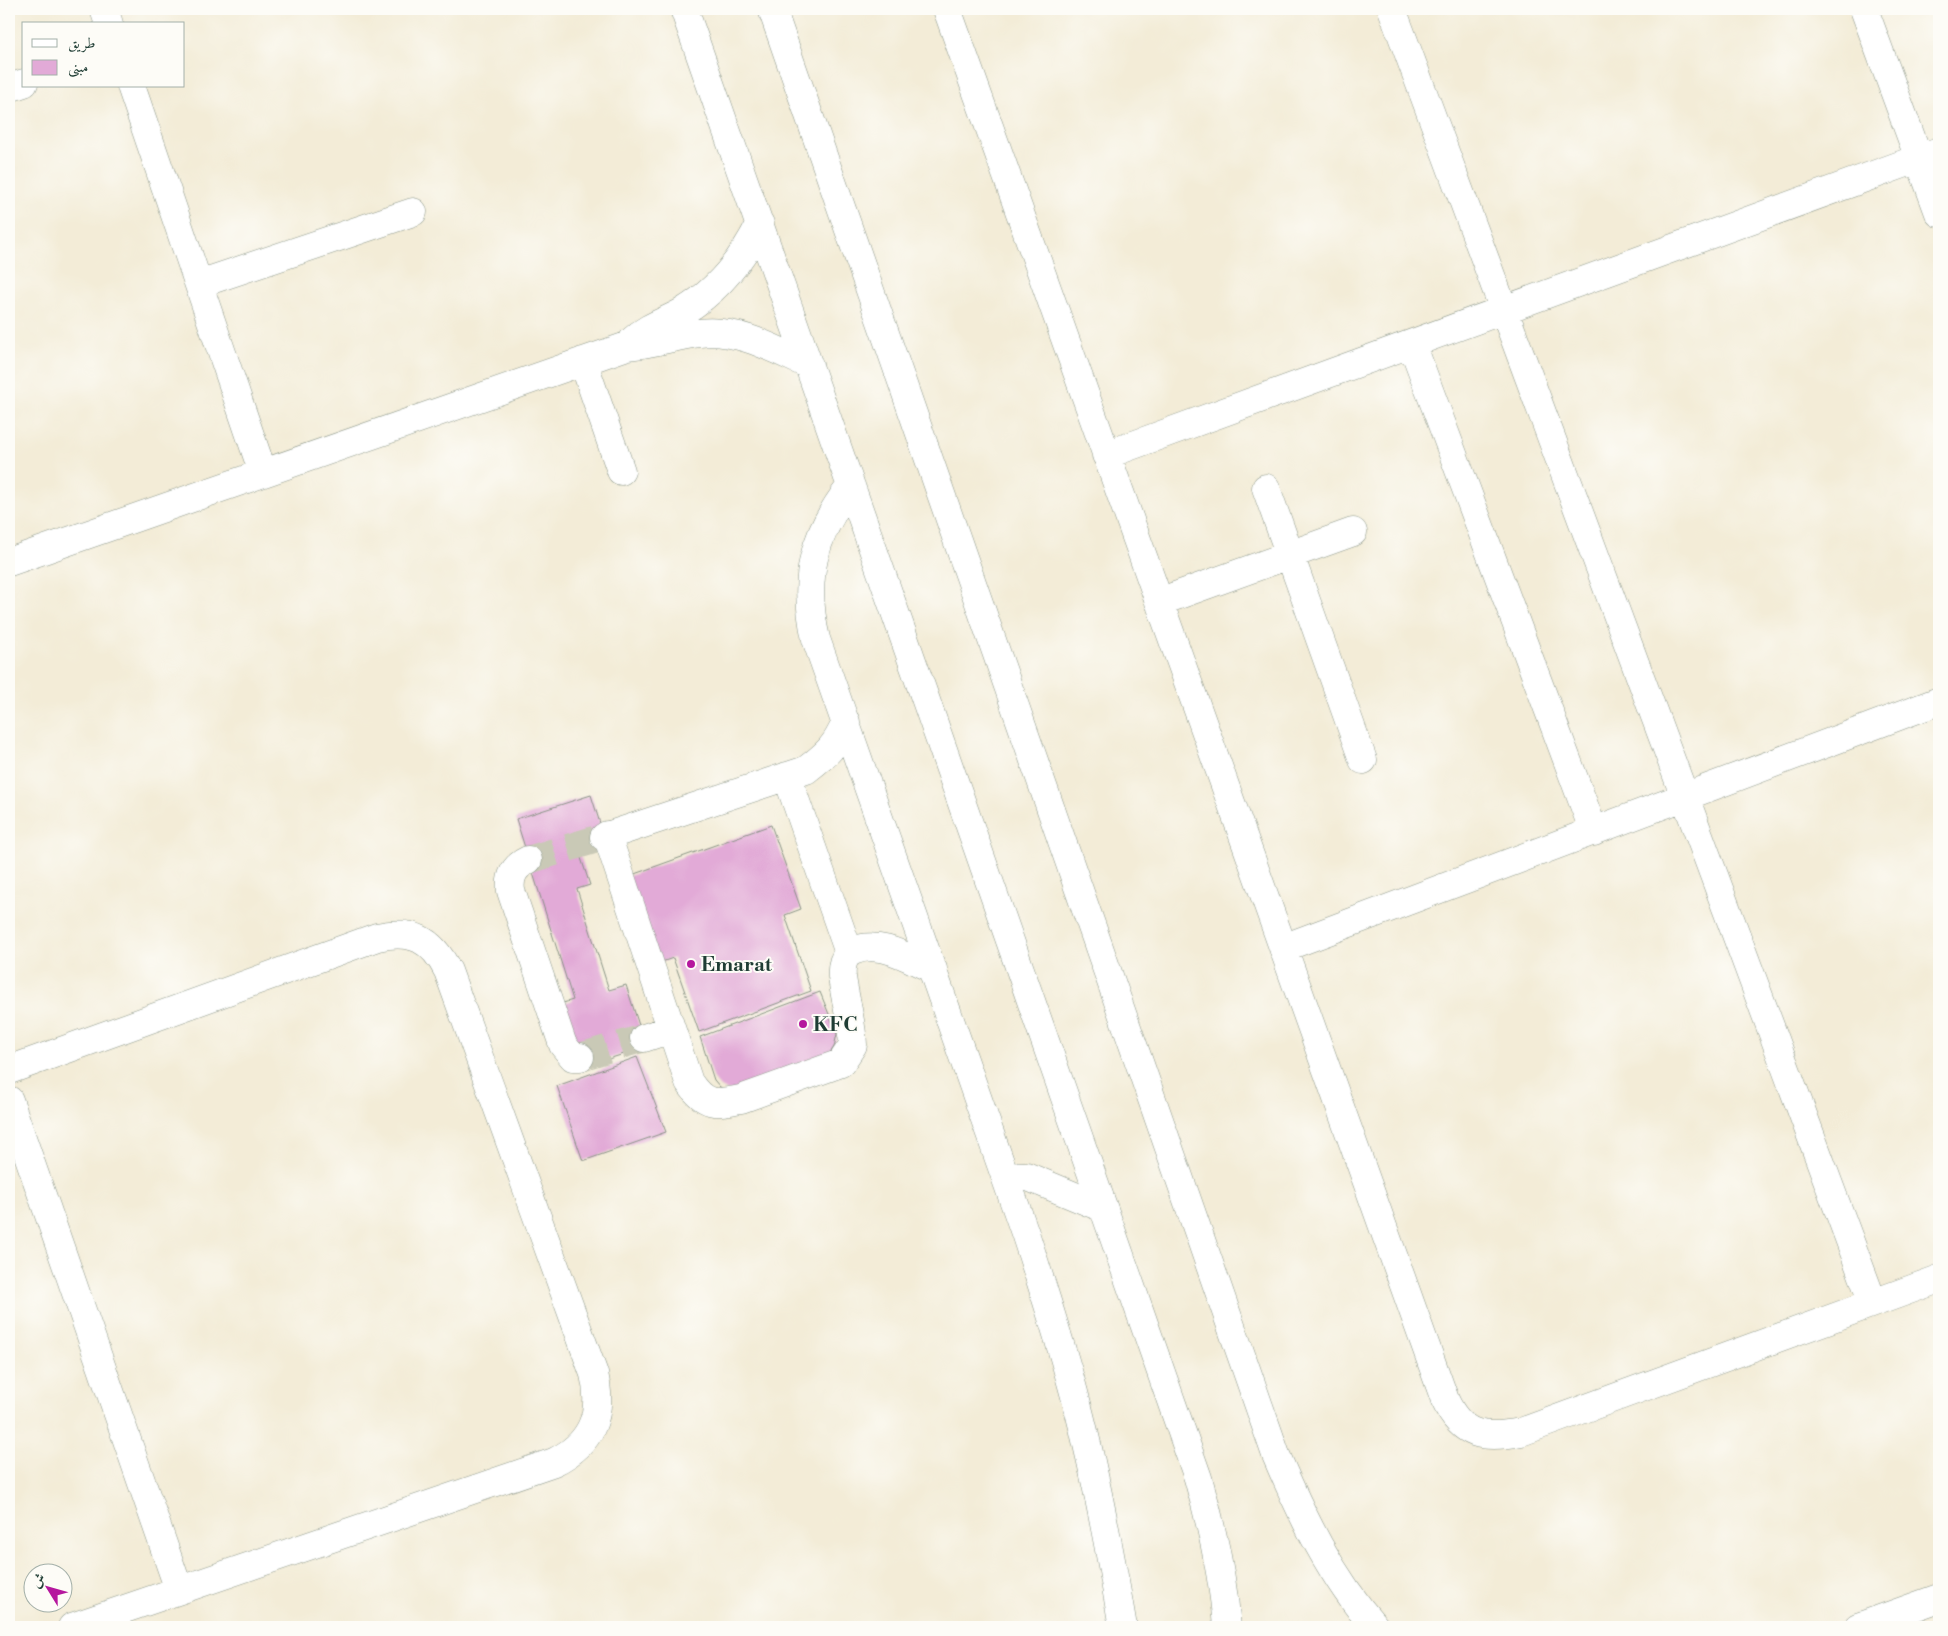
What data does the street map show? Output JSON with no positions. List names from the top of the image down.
{
  "places": ["Emarat", "KFC"],
  "legend": ["طريق", "مبنى"],
  "north": "top left"
}
